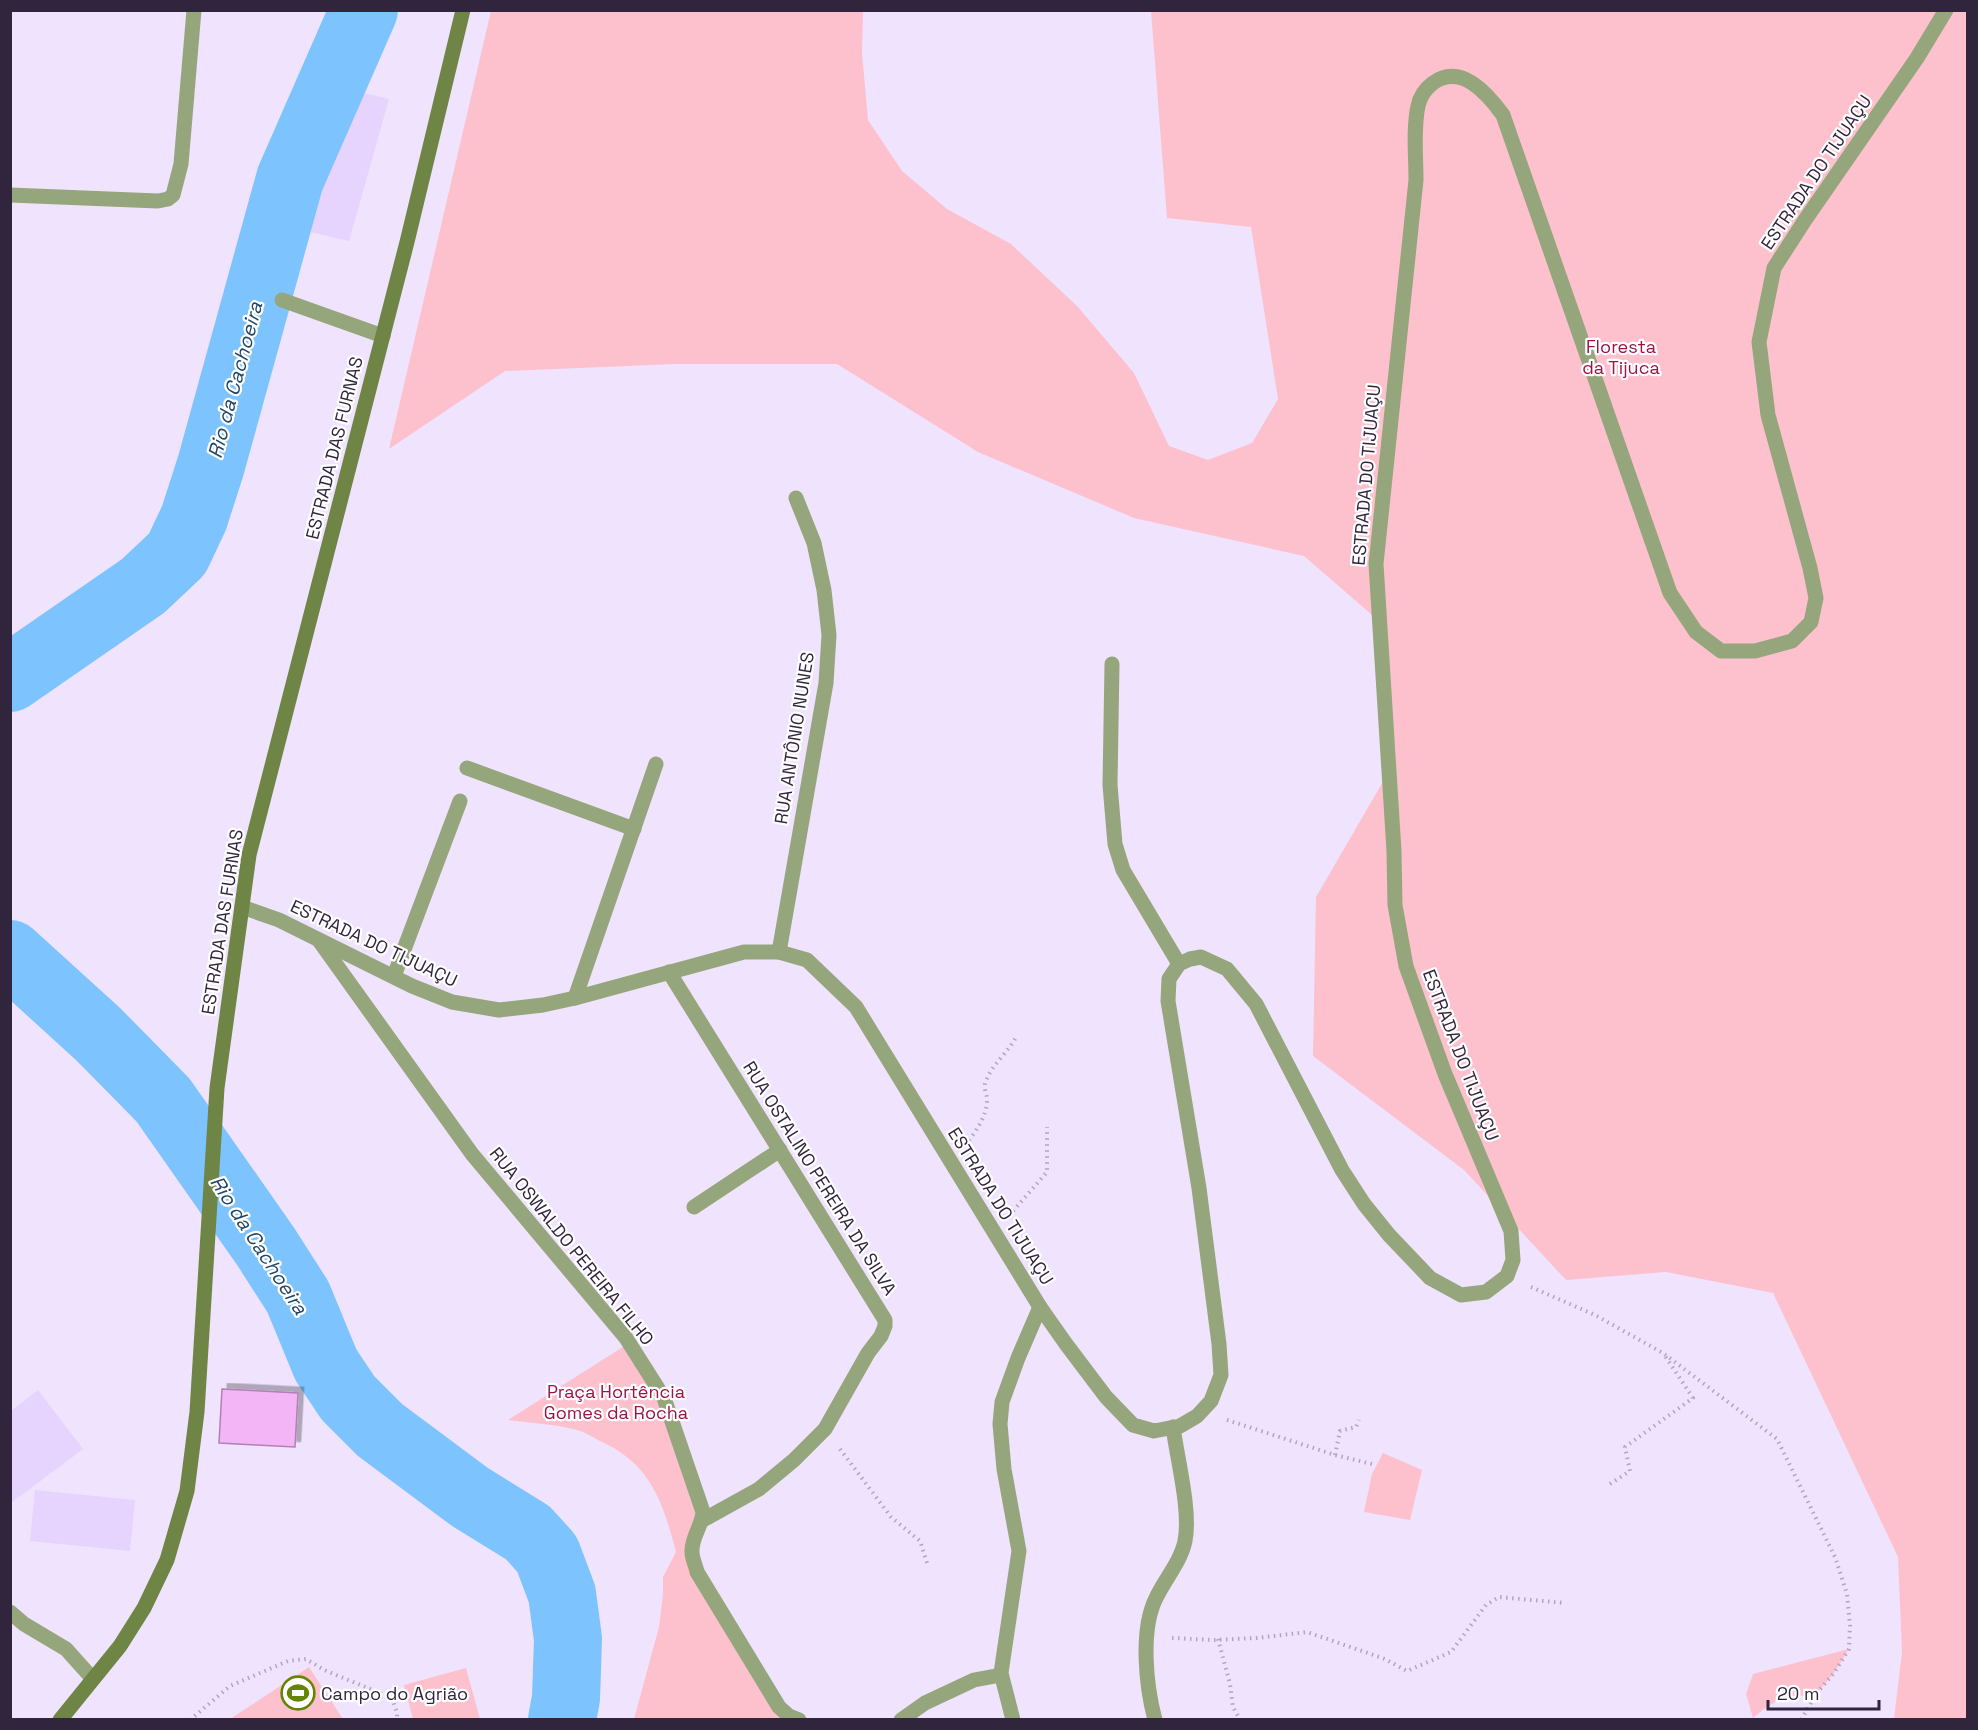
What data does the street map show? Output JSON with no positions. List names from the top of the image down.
{
  "streets": {
    "main road": ["ESTRADA DAS FURNAS"],
    "street": [
      "ESTRADA DO TIJUAÇU",
      "RUA ANTÔNIO NUNES",
      "RUA OSTALINO PEREIRA DA SILVA",
      "RUA OSWALDO PEREIRA FILHO"
    ]
  },
  "crossings": [
    ["ESTRADA DO TIJUAÇU", "ESTRADA DAS FURNAS"],
    ["ESTRADA DO TIJUAÇU", "RUA ANTÔNIO NUNES"],
    ["ESTRADA DO TIJUAÇU", "RUA OSTALINO PEREIRA DA SILVA"],
    ["ESTRADA DO TIJUAÇU", "RUA OSWALDO PEREIRA FILHO"],
    ["RUA OSTALINO PEREIRA DA SILVA", "RUA OSWALDO PEREIRA FILHO"]
  ],
  "water": ["Rio da Cachoeira"],
  "parks": ["Floresta da Tijuca", "Praça Hortência Gomes da Rocha"],
  "places": {
    "sports": ["Campo do Agrião"]
  },
  "scale_bar": "20 m"
}
